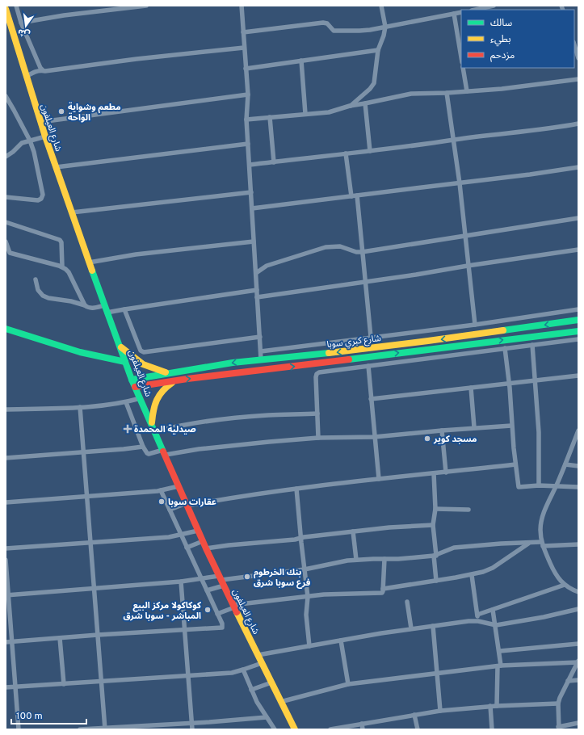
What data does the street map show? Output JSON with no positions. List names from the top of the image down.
{
  "streets": {
    "main road": ["شارع العيلفون", "شارع كبري سوبا"]
  },
  "crossings": [
    ["شارع العيلفون", "شارع كبري سوبا"]
  ],
  "places": {
    "other": [
      "مطعم وشواية الواحة",
      "مسجد كوير",
      "عقارات سوبا",
      "بنك الخرطوم فرع سوبا شرق",
      "كوكاكولا مركز البيع المباشر - سوبا شرق"
    ],
    "health": ["صيدلية المحمدة"]
  },
  "legend": ["سالك", "بطيء", "مزدحم"],
  "scale_bar": "100 m",
  "north": "bottom"
}
